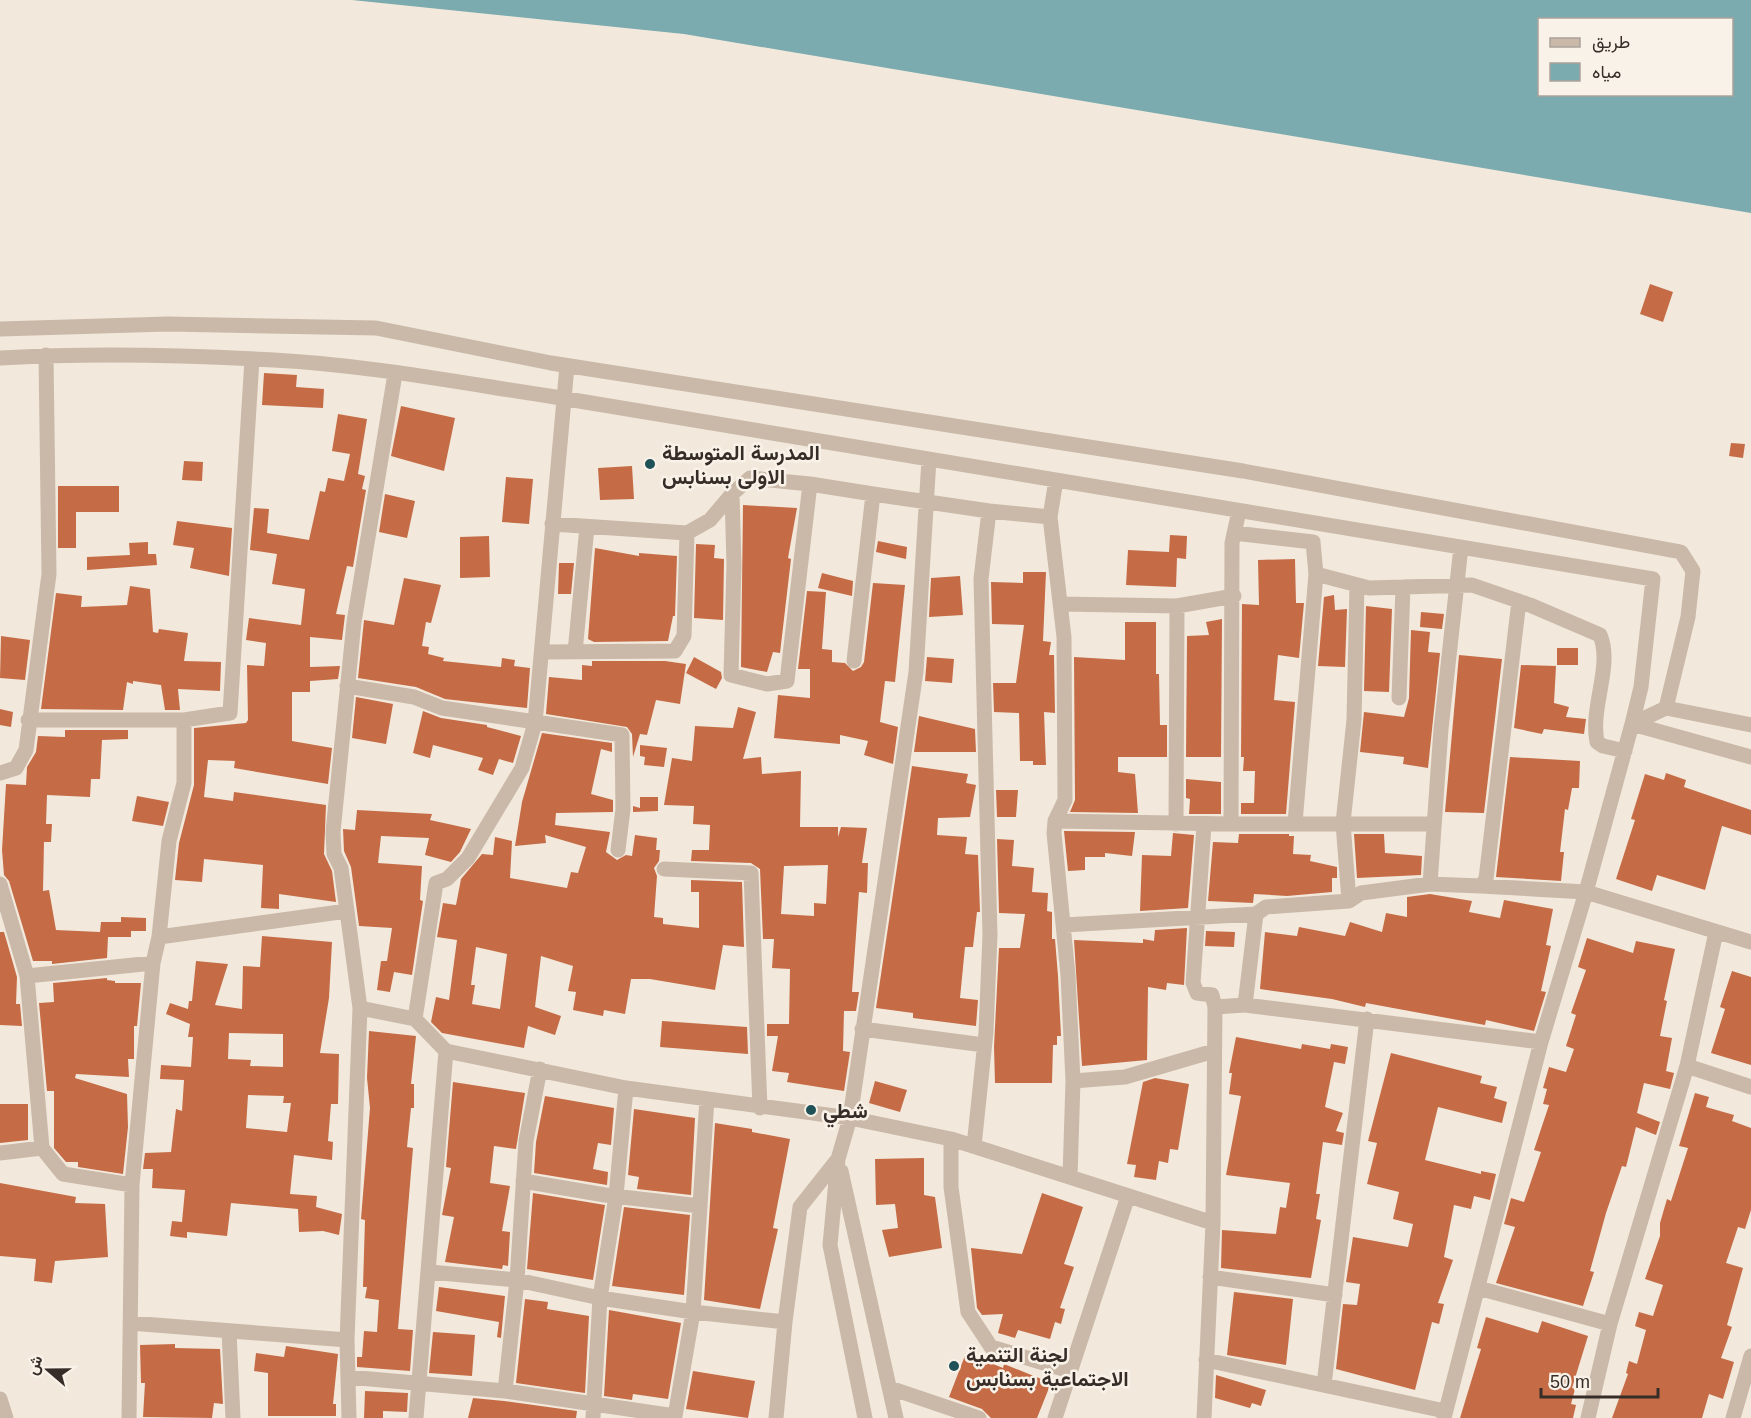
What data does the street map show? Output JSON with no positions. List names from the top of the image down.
{
  "places": ["المدرسة المتوسطة الاولى بسنابس", "شطي", "لجنة التنمية الاجتماعية بسنابس"],
  "legend": ["طريق", "مياه"],
  "scale_bar": "50 m",
  "north": "left"
}
